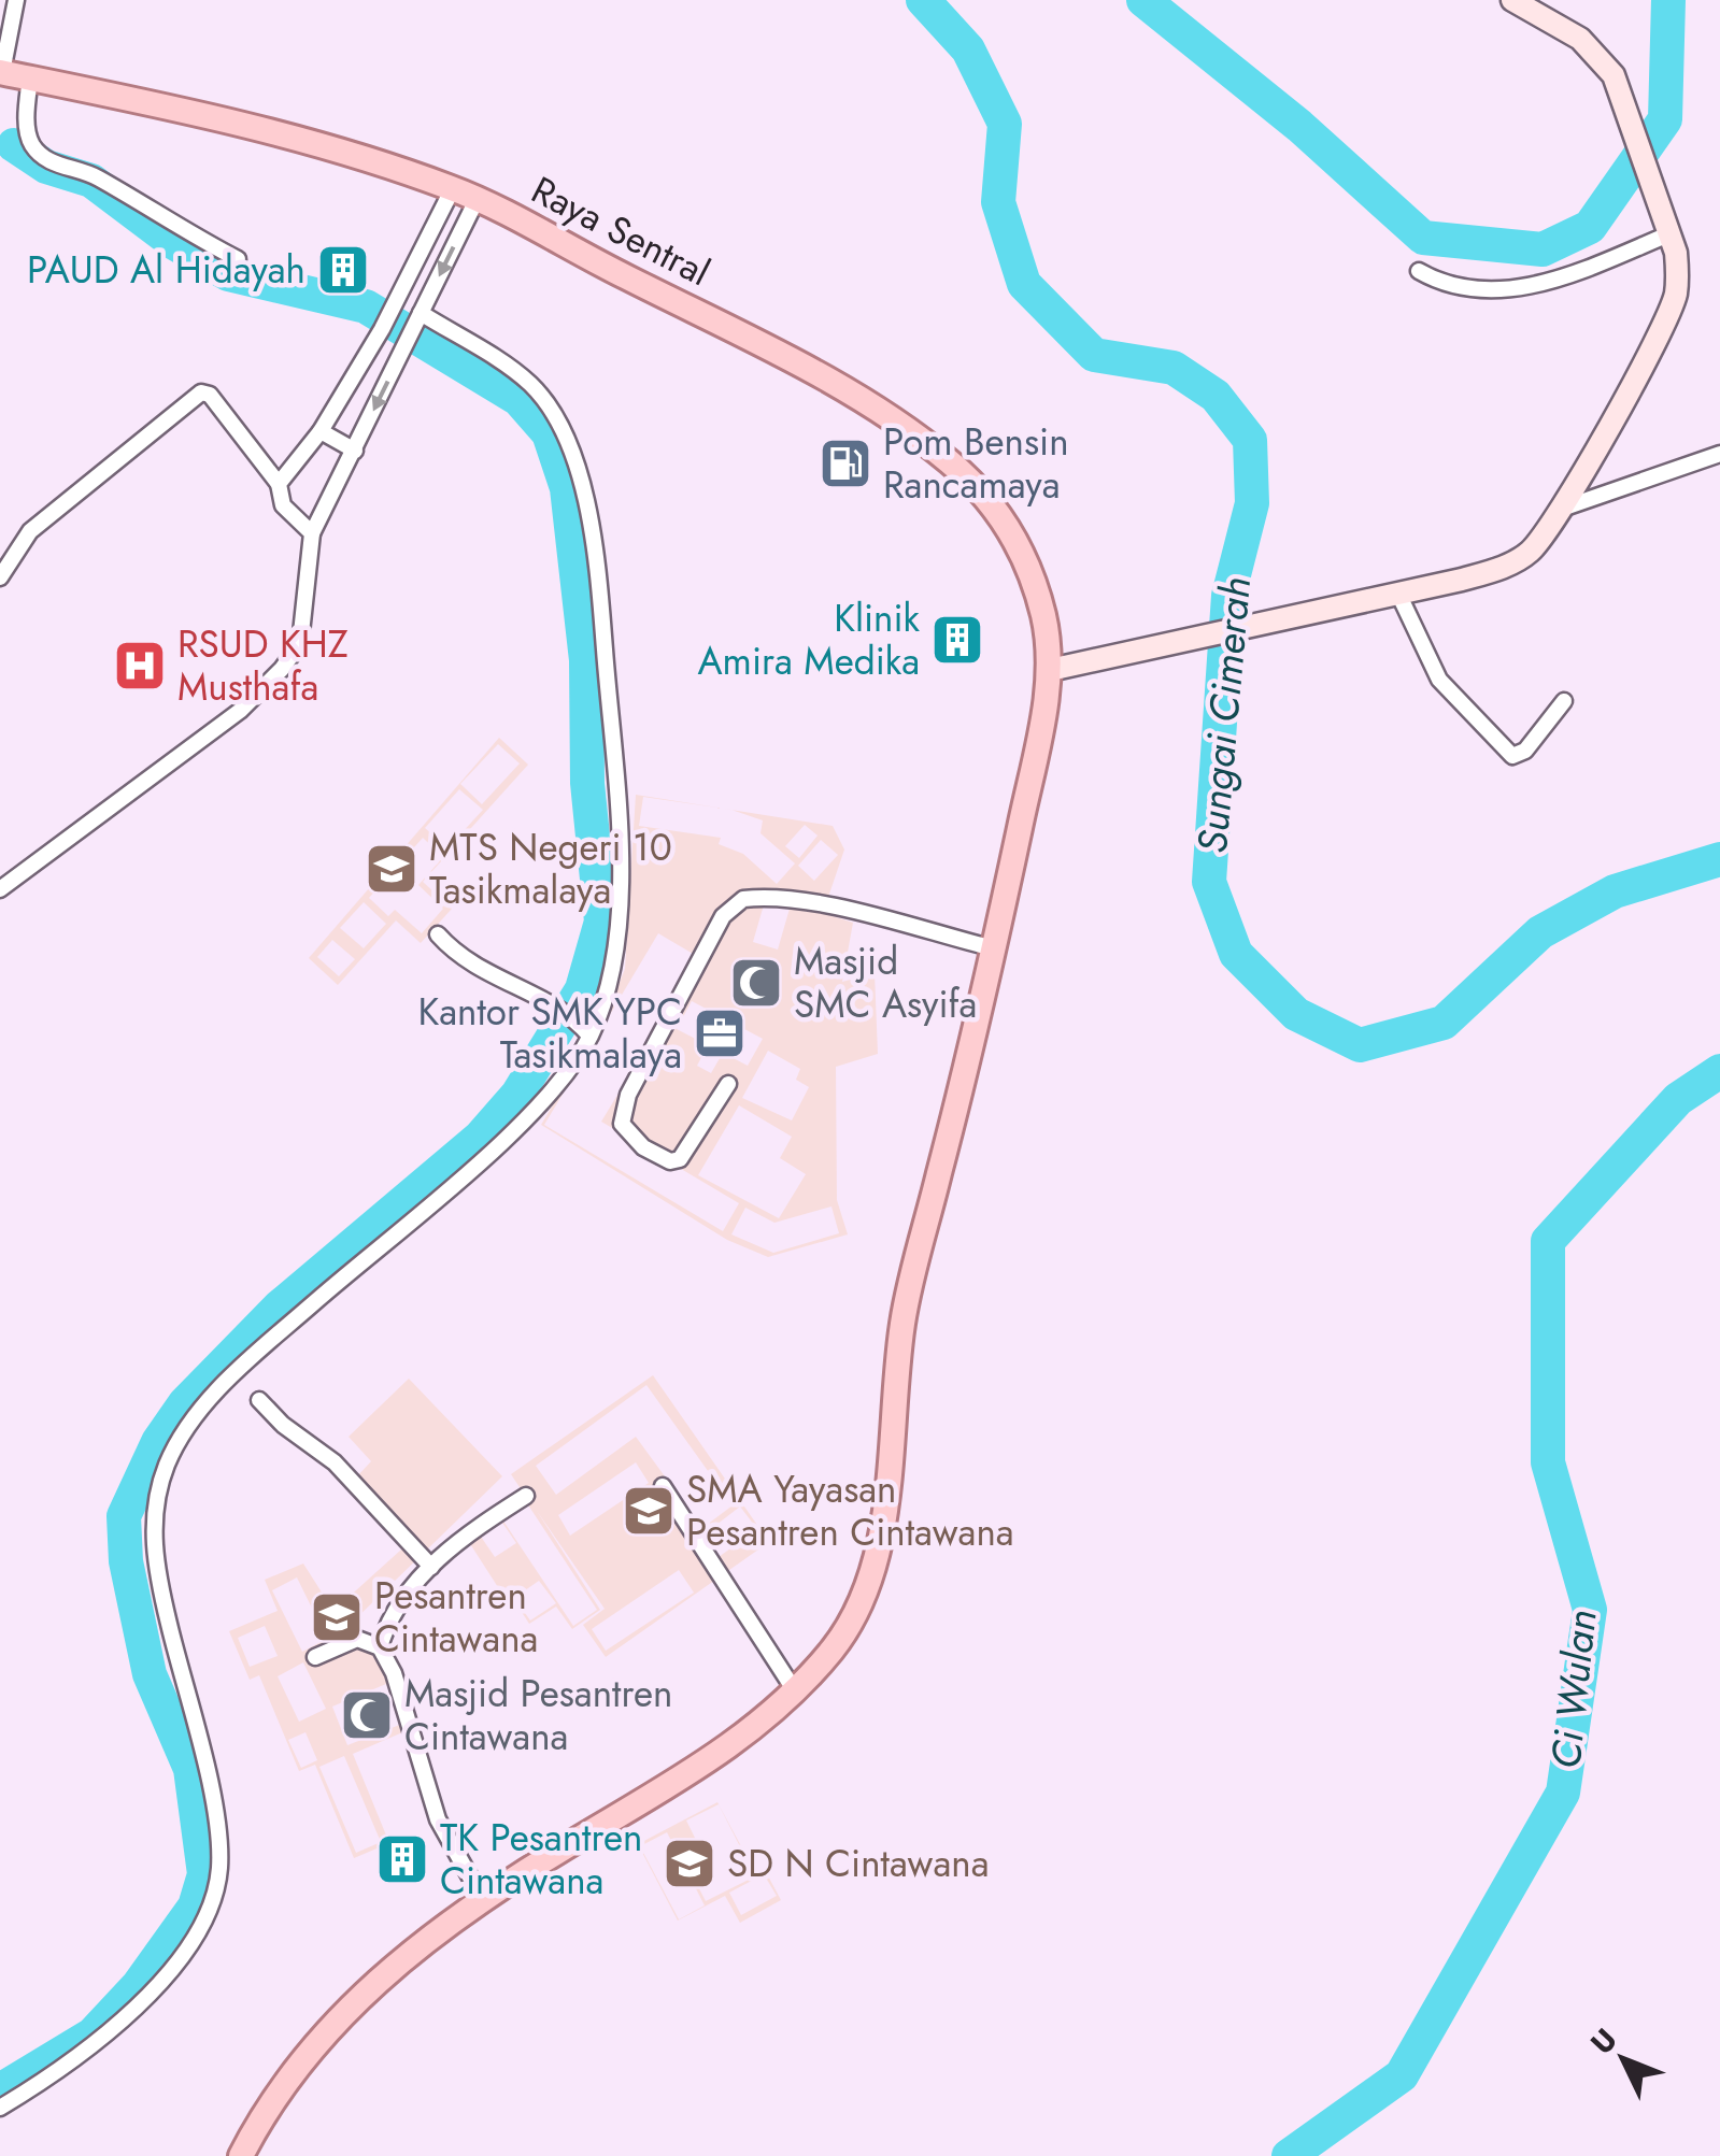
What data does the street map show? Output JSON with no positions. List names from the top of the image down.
{
  "streets": {
    "main road": ["Raya Sentral"]
  },
  "water": ["Sungai Cimerah", "Ci Wulan"],
  "places": {
    "building": ["PAUD Al Hidayah", "Klinik Amira Medika", "TK Pesantren Cintawana"],
    "fuel station": ["Pom Bensin Rancamaya"],
    "hospital": ["RSUD KHZ Musthafa"],
    "school or university": [
      "MTS Negeri 10 Tasikmalaya",
      "SMA Yayasan Pesantren Cintawana",
      "Pesantren Cintawana",
      "SD N Cintawana"
    ],
    "mosque": ["Masjid SMC Asyifa", "Masjid Pesantren Cintawana"],
    "office": ["Kantor SMK YPC Tasikmalaya"]
  },
  "north": "top left"
}
